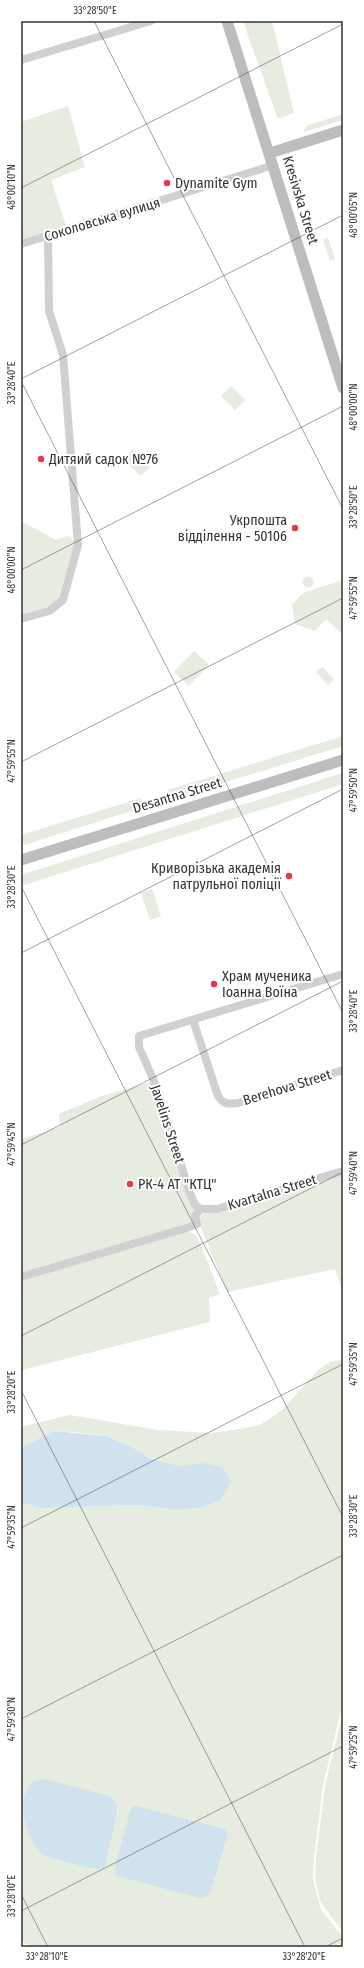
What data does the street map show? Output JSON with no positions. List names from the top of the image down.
{
  "streets": {
    "street": [
      "Kresivska Street",
      "Соколовська вулиця",
      "Desantna Street",
      "Berehova Street",
      "Javelins Street",
      "Kvartalna Street"
    ]
  },
  "crossings": [
    ["Kresivska Street", "Соколовська вулиця"],
    ["Berehova Street", "Javelins Street"],
    ["Javelins Street", "Kvartalna Street"]
  ],
  "places": [
    "Dynamite Gym",
    "Дитяий садок №76",
    "Укрпошта відділення - 50106",
    "Криворізька академія патрульної поліції",
    "Храм мученика Іоанна Воїна",
    "РК-4 АТ \"КТЦ\""
  ],
  "coordinates": [
    "33°28'50\"E",
    "48°00'10\"N",
    "48°00'05\"N",
    "33°28'40\"E",
    "48°00'00\"N",
    "47°59'55\"N",
    "47°59'50\"N",
    "33°28'30\"E",
    "47°59'45\"N",
    "47°59'40\"N",
    "47°59'35\"N",
    "33°28'20\"E",
    "47°59'30\"N",
    "47°59'25\"N",
    "33°28'10\"E"
  ]
}
